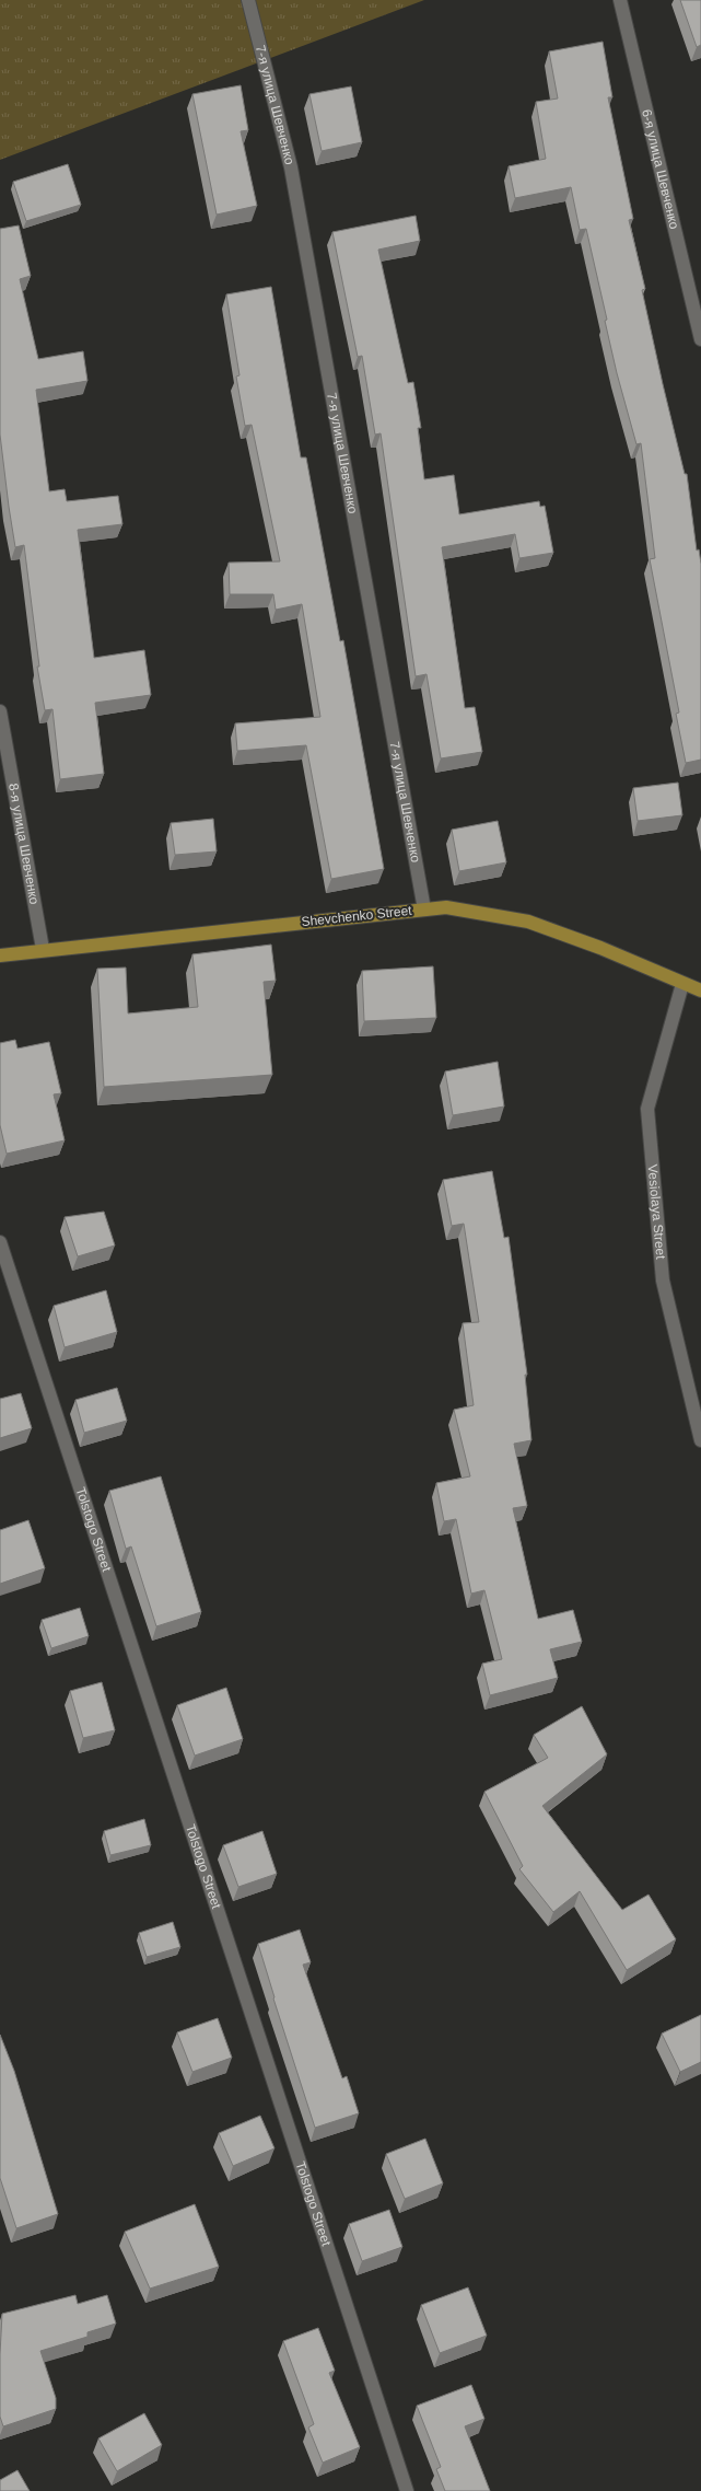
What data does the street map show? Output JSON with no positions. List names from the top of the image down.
{
  "streets": {
    "main road": ["Shevchenko Street"],
    "street": [
      "7-я улица Шевченко",
      "6-я улица Шевченко",
      "8-я улица Шевченко",
      "Vesiolaya Street",
      "Tolstogo Street"
    ]
  },
  "crossings": [
    ["7-я улица Шевченко", "Shevchenko Street"],
    ["8-я улица Шевченко", "Shevchenko Street"],
    ["Shevchenko Street", "Vesiolaya Street"]
  ]
}
